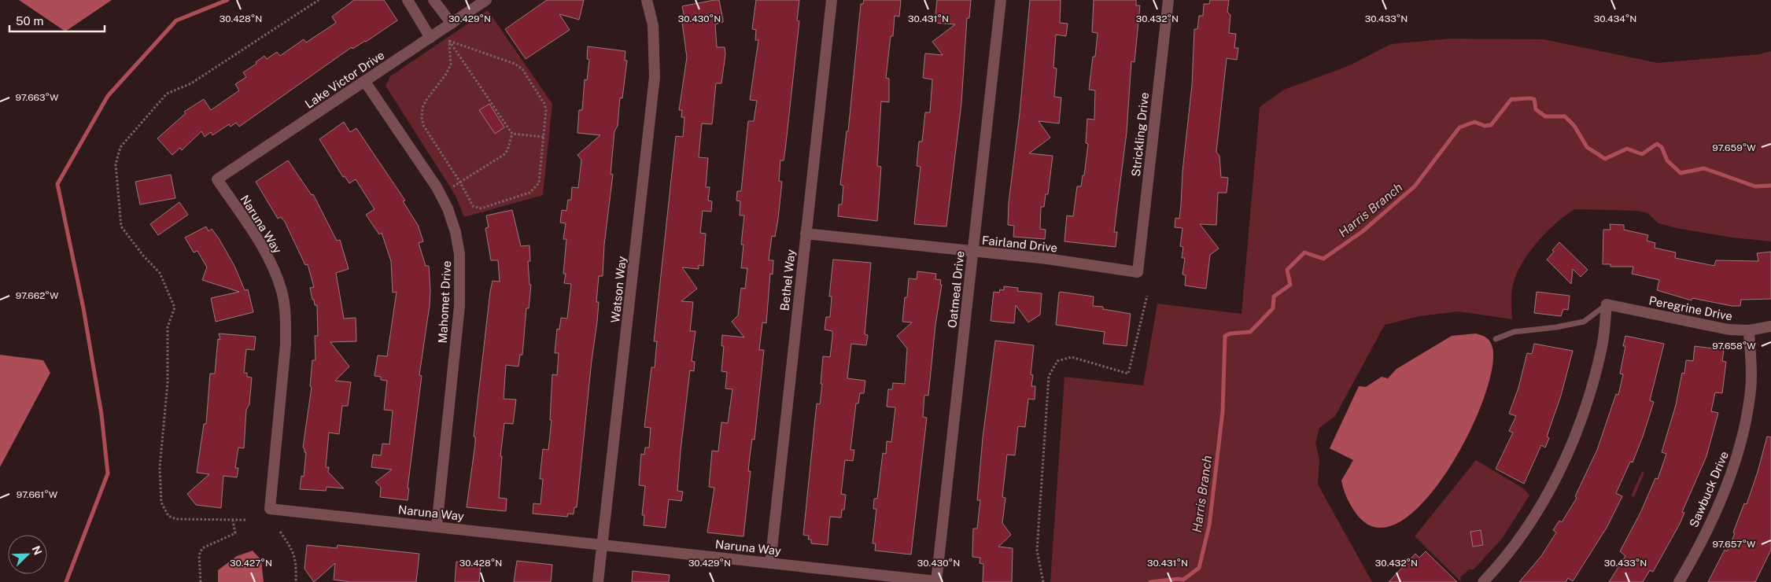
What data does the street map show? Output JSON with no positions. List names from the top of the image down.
{
  "streets": {
    "street": [
      "Lake Victor Drive",
      "Strickling Drive",
      "Naruna Way",
      "Fairland Drive",
      "Bethel Way",
      "Watson Way",
      "Oatmeal Drive",
      "Mahomet Drive",
      "Peregrine Drive",
      "Sawbuck Drive"
    ]
  },
  "crossings": [
    ["Lake Victor Drive", "Naruna Way"],
    ["Lake Victor Drive", "Mahomet Drive"],
    ["Strickling Drive", "Fairland Drive"],
    ["Naruna Way", "Bethel Way"],
    ["Naruna Way", "Watson Way"],
    ["Naruna Way", "Oatmeal Drive"],
    ["Naruna Way", "Mahomet Drive"],
    ["Fairland Drive", "Bethel Way"],
    ["Fairland Drive", "Oatmeal Drive"],
    ["Peregrine Drive", "Sawbuck Drive"]
  ],
  "water": ["Harris Branch"],
  "scale_bar": "50 m",
  "north": "top right",
  "coordinates": [
    "30.430°N",
    "30.431°N",
    "30.432°N",
    "30.433°N",
    "30.434°N",
    "30.428°N",
    "30.429°N",
    "97.663°W",
    "97.659°W",
    "97.662°W",
    "97.658°W",
    "97.661°W",
    "97.657°W",
    "30.427°N"
  ]
}
